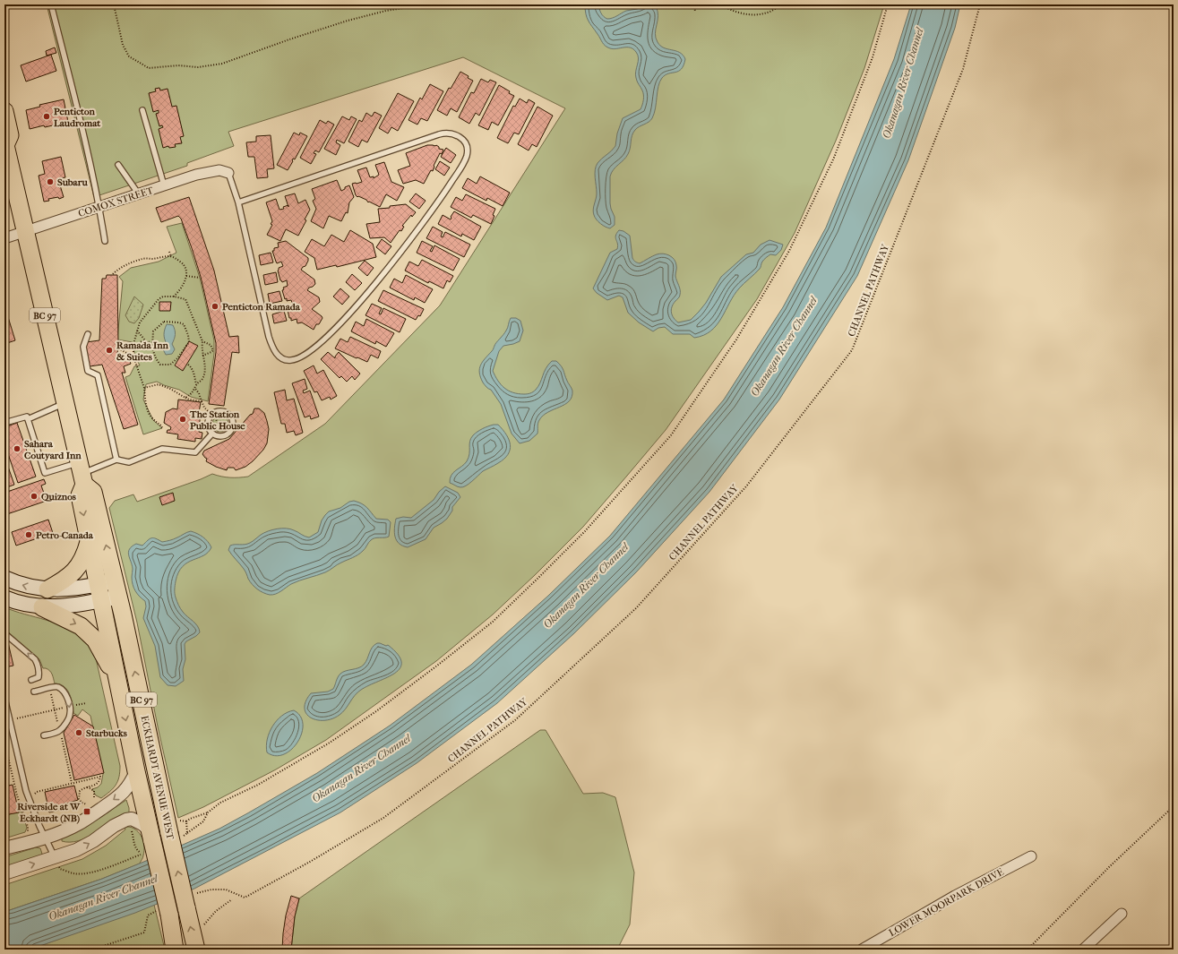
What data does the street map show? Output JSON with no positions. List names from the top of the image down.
{
  "streets": {
    "highway": ["BC 97", "ECKHARDT AVENUE WEST"],
    "street": ["COMOX STREET", "LOWER MOORPARK DRIVE"],
    "path": ["CHANNEL PATHWAY"]
  },
  "crossings": [
    ["COMOX STREET", "ECKHARDT AVENUE WEST"]
  ],
  "water": ["Okanagan River Channel"],
  "places": {
    "other": [
      "Penticton Laudromat",
      "Subaru",
      "Penticton Ramada",
      "Ramada Inn & Suites",
      "The Station Public House",
      "Sahara Coutyard Inn",
      "Quiznos",
      "Petro-Canada",
      "Starbucks"
    ],
    "transit": ["Riverside at W Eckhardt (NB)"]
  }
}
